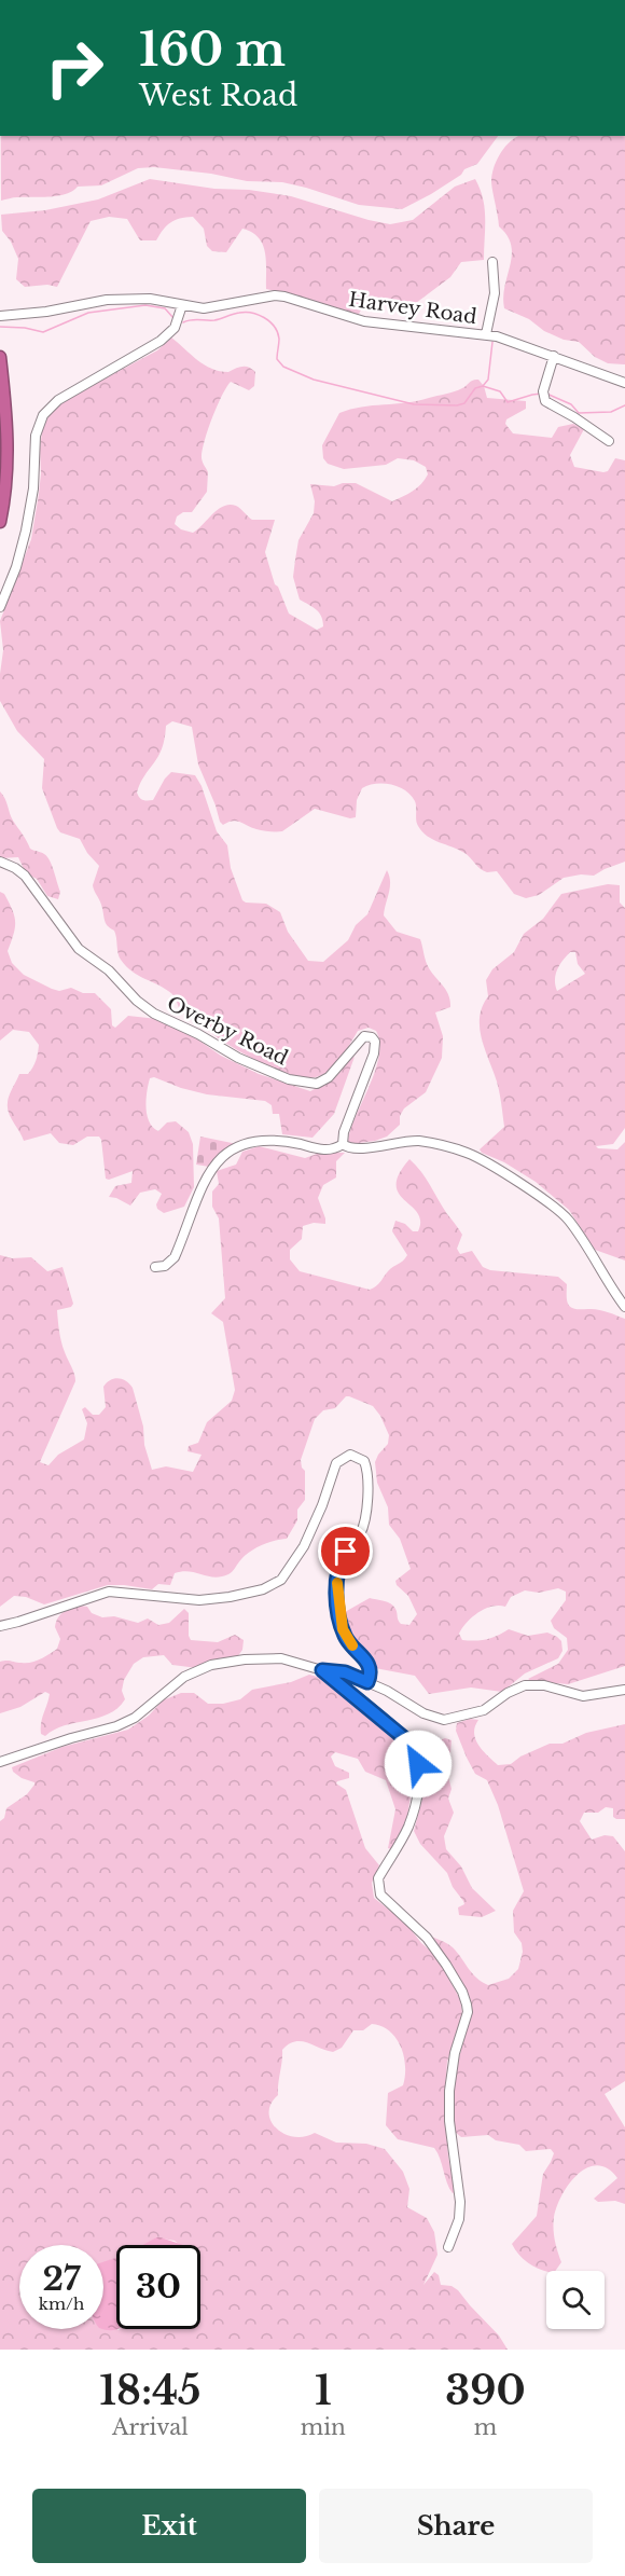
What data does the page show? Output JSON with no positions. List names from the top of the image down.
{
  "streets": {
    "street": ["Harvey Road", "Overby Road"]
  },
  "page": {
    "turn": ["160 m", "West Road"],
    "speed": "27 km/h",
    "limit": "30",
    "eta": [
      "18:45",
      "Arrival",
      "1",
      "min",
      "390",
      "m"
    ],
    "buttons": ["Exit", "Share"]
  }
}
